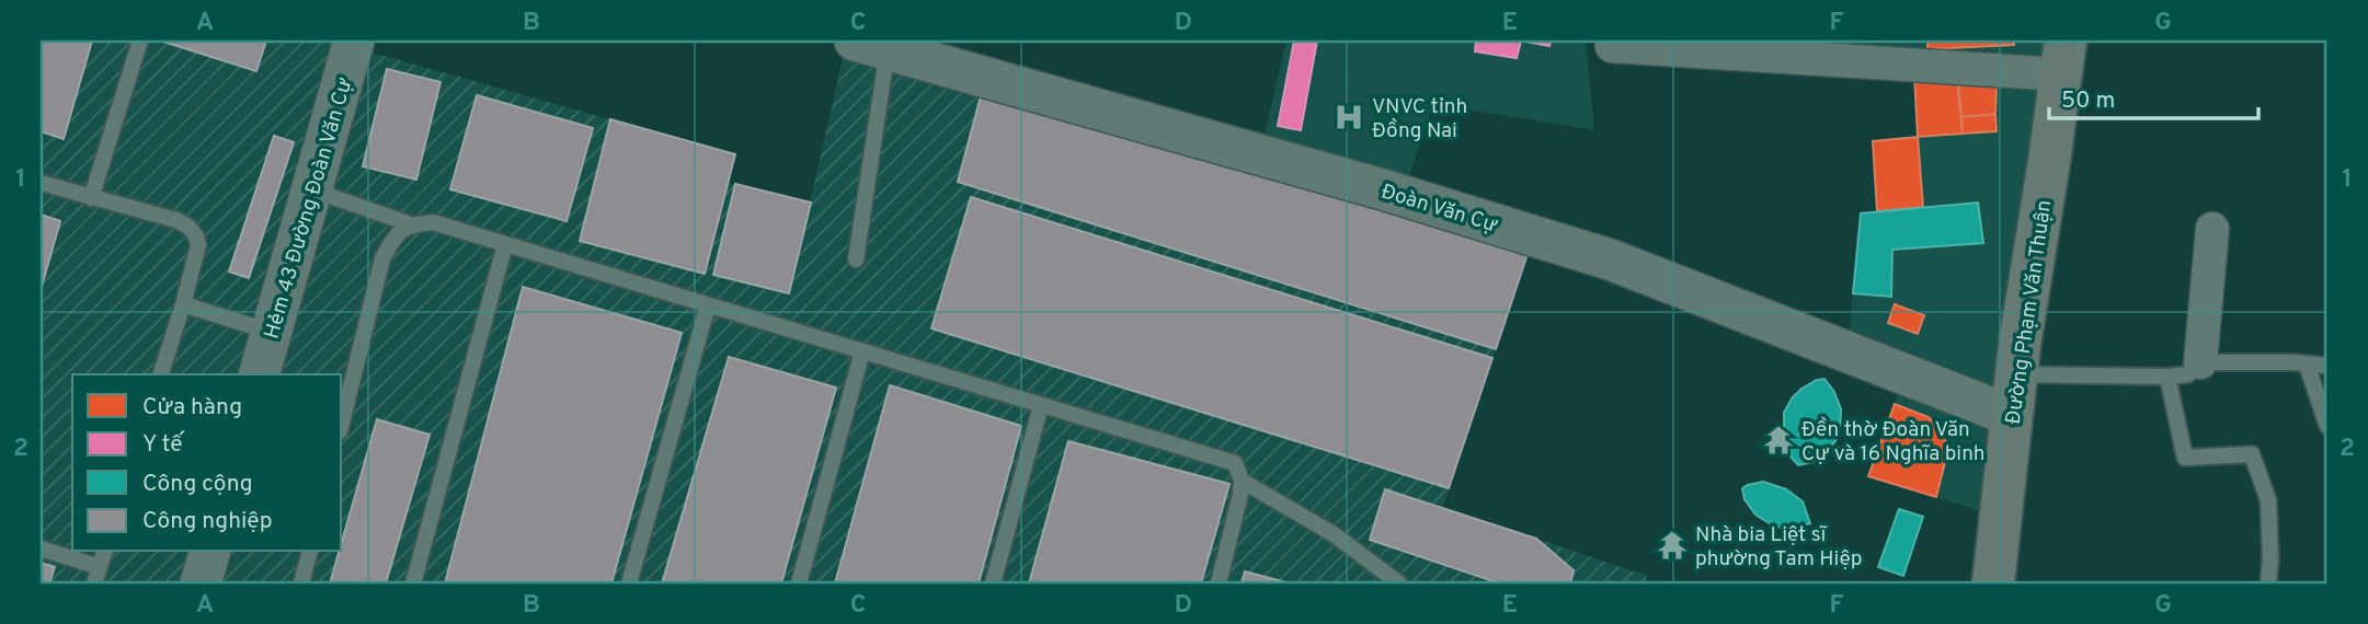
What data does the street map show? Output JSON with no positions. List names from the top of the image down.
{
  "streets": {
    "main road": ["Đường Phạm Văn Thuận"],
    "street": ["Đoàn Văn Cự", "Hẻm 43 Đường Đoàn Văn Cự"]
  },
  "crossings": [
    ["Đoàn Văn Cự", "Đường Phạm Văn Thuận"]
  ],
  "places": {
    "hospital": ["VNVC tỉnh Đồng Nai"],
    "temple": ["Đền thờ Đoàn Văn Cự và 16 Nghĩa binh", "Nhà bia Liệt sĩ phường Tam Hiệp"]
  },
  "legend": [
    "Cửa hàng",
    "Y tế",
    "Công cộng",
    "Công nghiệp"
  ],
  "scale_bar": "50 m",
  "grid": {
    "columns": [
      "A",
      "B",
      "C",
      "D",
      "E",
      "F",
      "G"
    ],
    "rows": ["1", "2"]
  }
}
